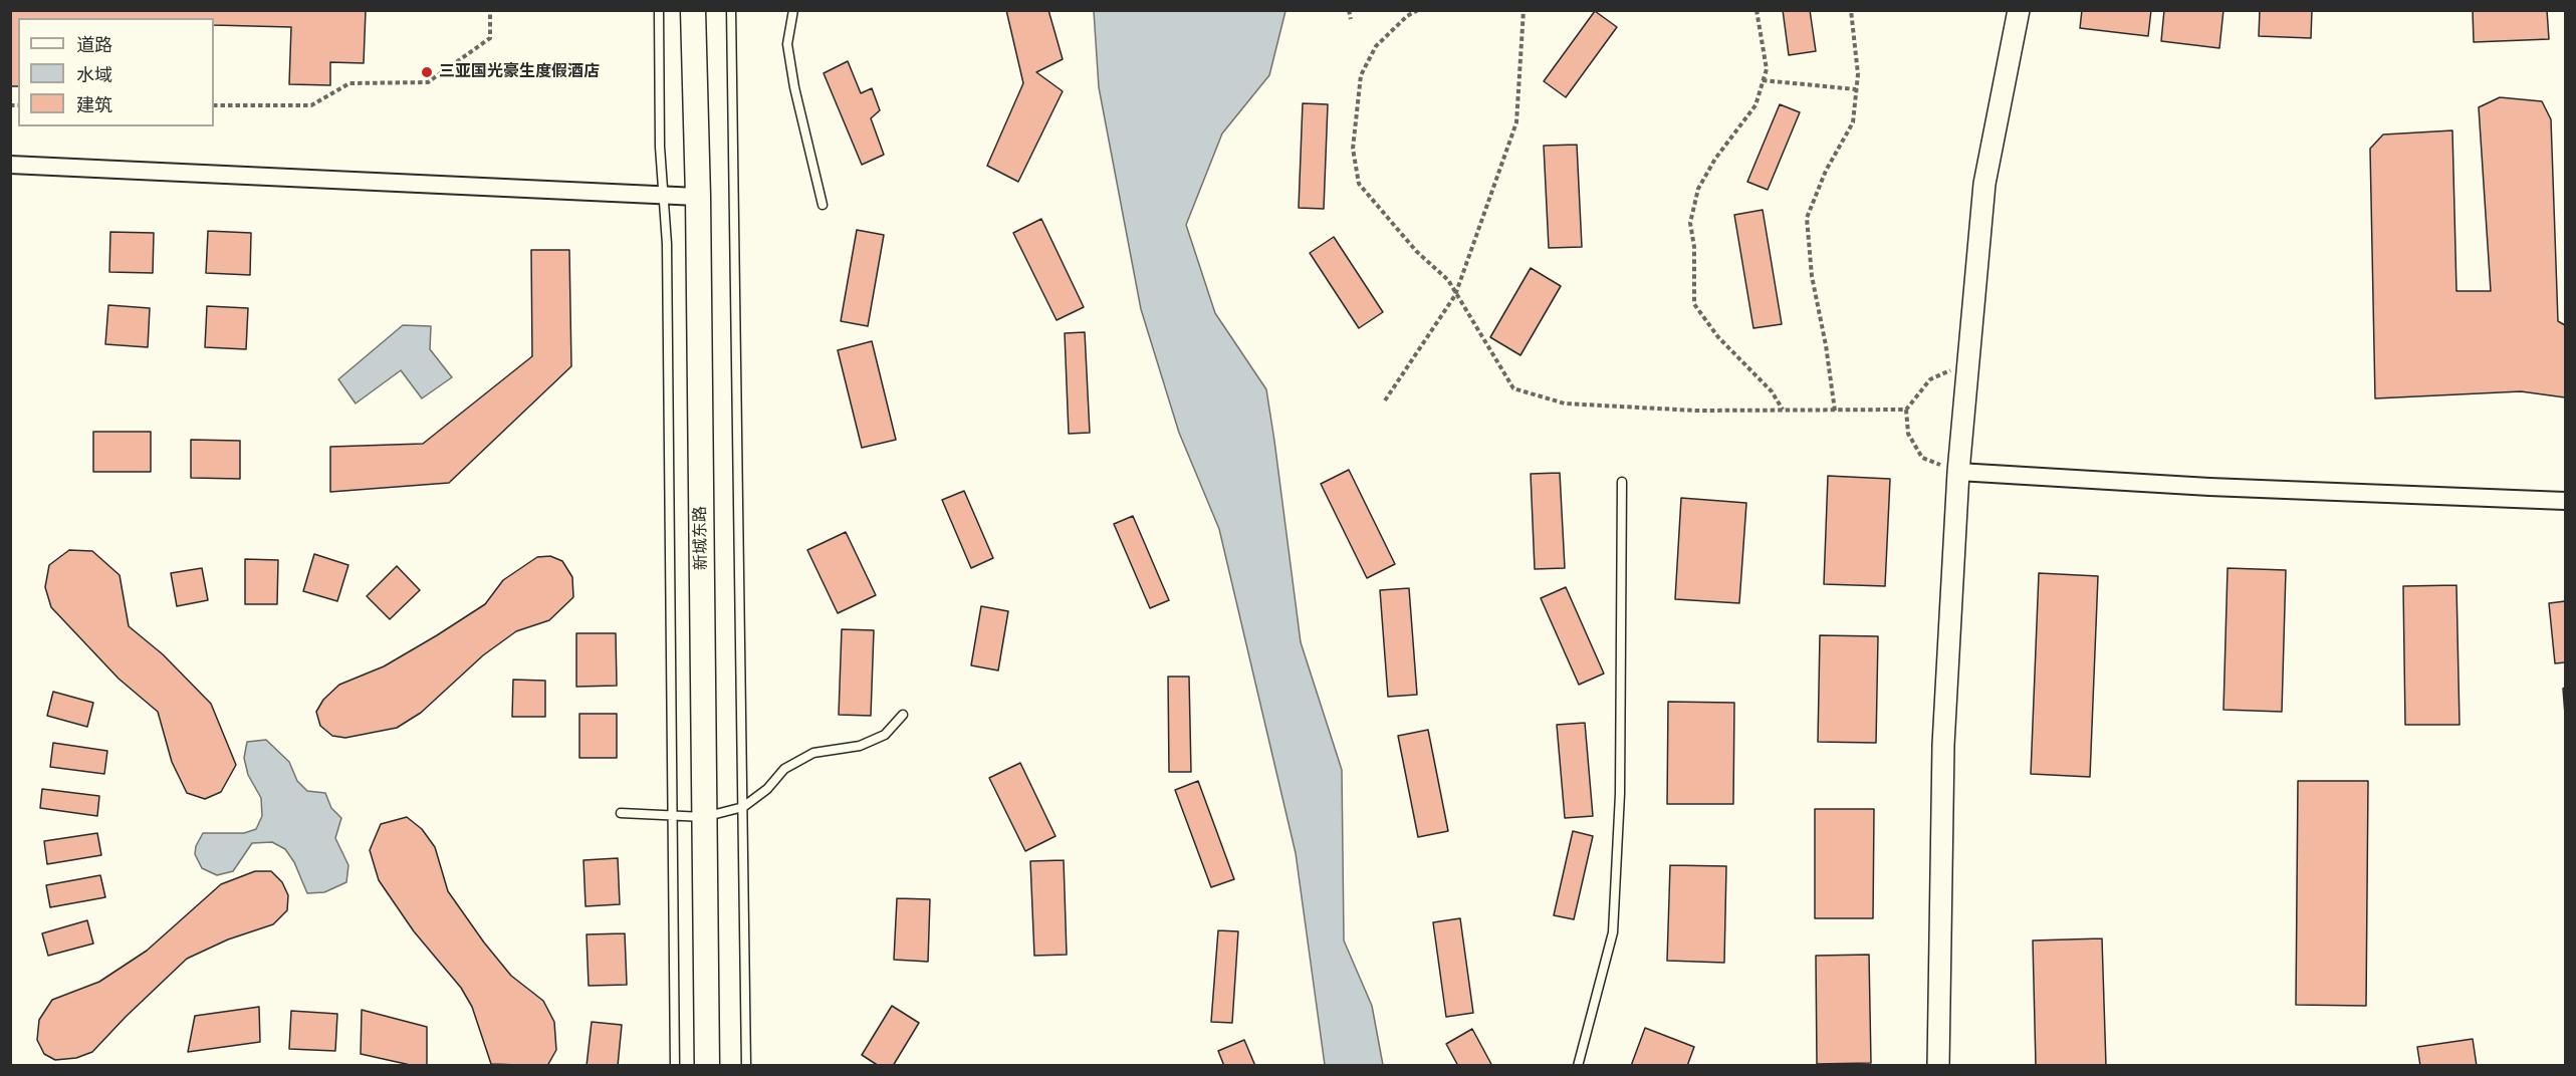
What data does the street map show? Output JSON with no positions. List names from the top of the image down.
{
  "streets": {
    "main road": ["新城东路"]
  },
  "places": ["三亚国光豪生度假酒店"],
  "legend": ["道路", "水域", "建筑"]
}
